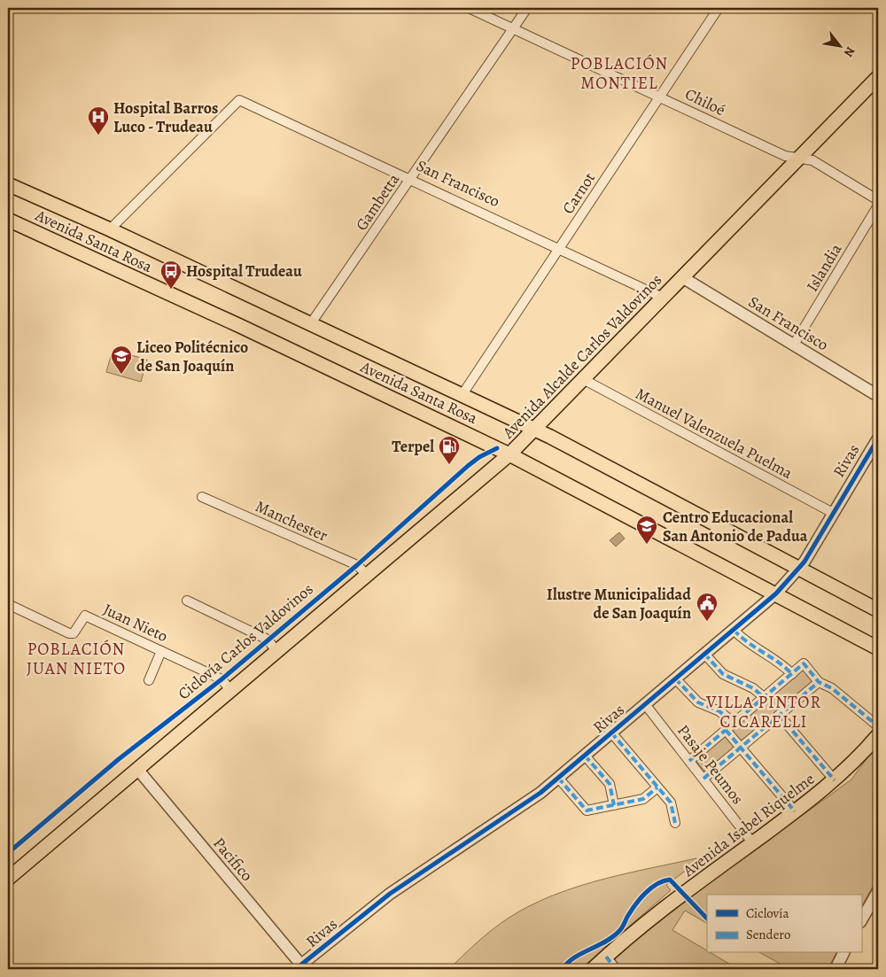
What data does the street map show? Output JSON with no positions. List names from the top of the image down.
{
  "streets": {
    "main road": ["Avenida Santa Rosa", "Avenida Alcalde Carlos Valdovinos", "Avenida Isabel Riquelme"],
    "street": [
      "Chiloé",
      "San Francisco",
      "Carnot",
      "Gambetta",
      "Islandia",
      "Manuel Valenzuela Puelma",
      "Rivas",
      "Manchester",
      "Juan Nieto",
      "Pasaje Peumos",
      "Pacifico"
    ],
    "cycle path": ["Ciclovía Carlos Valdovinos"]
  },
  "crossings": [
    ["Chiloé", "Carnot"],
    ["Chiloé", "Gambetta"],
    ["Chiloé", "Avenida Alcalde Carlos Valdovinos"],
    ["San Francisco", "Carnot"],
    ["San Francisco", "Gambetta"],
    ["San Francisco", "Avenida Santa Rosa"],
    ["San Francisco", "Islandia"],
    ["San Francisco", "Avenida Alcalde Carlos Valdovinos"],
    ["Carnot", "Avenida Santa Rosa"],
    ["Gambetta", "Avenida Santa Rosa"],
    ["Avenida Santa Rosa", "Avenida Alcalde Carlos Valdovinos"],
    ["Avenida Santa Rosa", "Rivas"],
    ["Avenida Alcalde Carlos Valdovinos", "Manuel Valenzuela Puelma"],
    ["Avenida Alcalde Carlos Valdovinos", "Manchester"],
    ["Avenida Alcalde Carlos Valdovinos", "Juan Nieto"],
    ["Avenida Alcalde Carlos Valdovinos", "Pacifico"],
    ["Manuel Valenzuela Puelma", "Rivas"],
    ["Rivas", "Pasaje Peumos"],
    ["Rivas", "Pacifico"],
    ["Pasaje Peumos", "Avenida Isabel Riquelme"]
  ],
  "districts": ["POBLACIÓN MONTIEL", "POBLACIÓN JUAN NIETO", "VILLA PINTOR CICARELLI"],
  "places": {
    "hospital": ["Hospital Barros Luco - Trudeau"],
    "bus stop": ["Hospital Trudeau"],
    "school or university": ["Liceo Politécnico de San Joaquín", "Centro Educacional San Antonio de Padua"],
    "fuel station": ["Terpel"],
    "public building": ["Ilustre Municipalidad de San Joaquín"]
  },
  "legend": ["Ciclovía", "Sendero"],
  "north": "bottom right"
}
